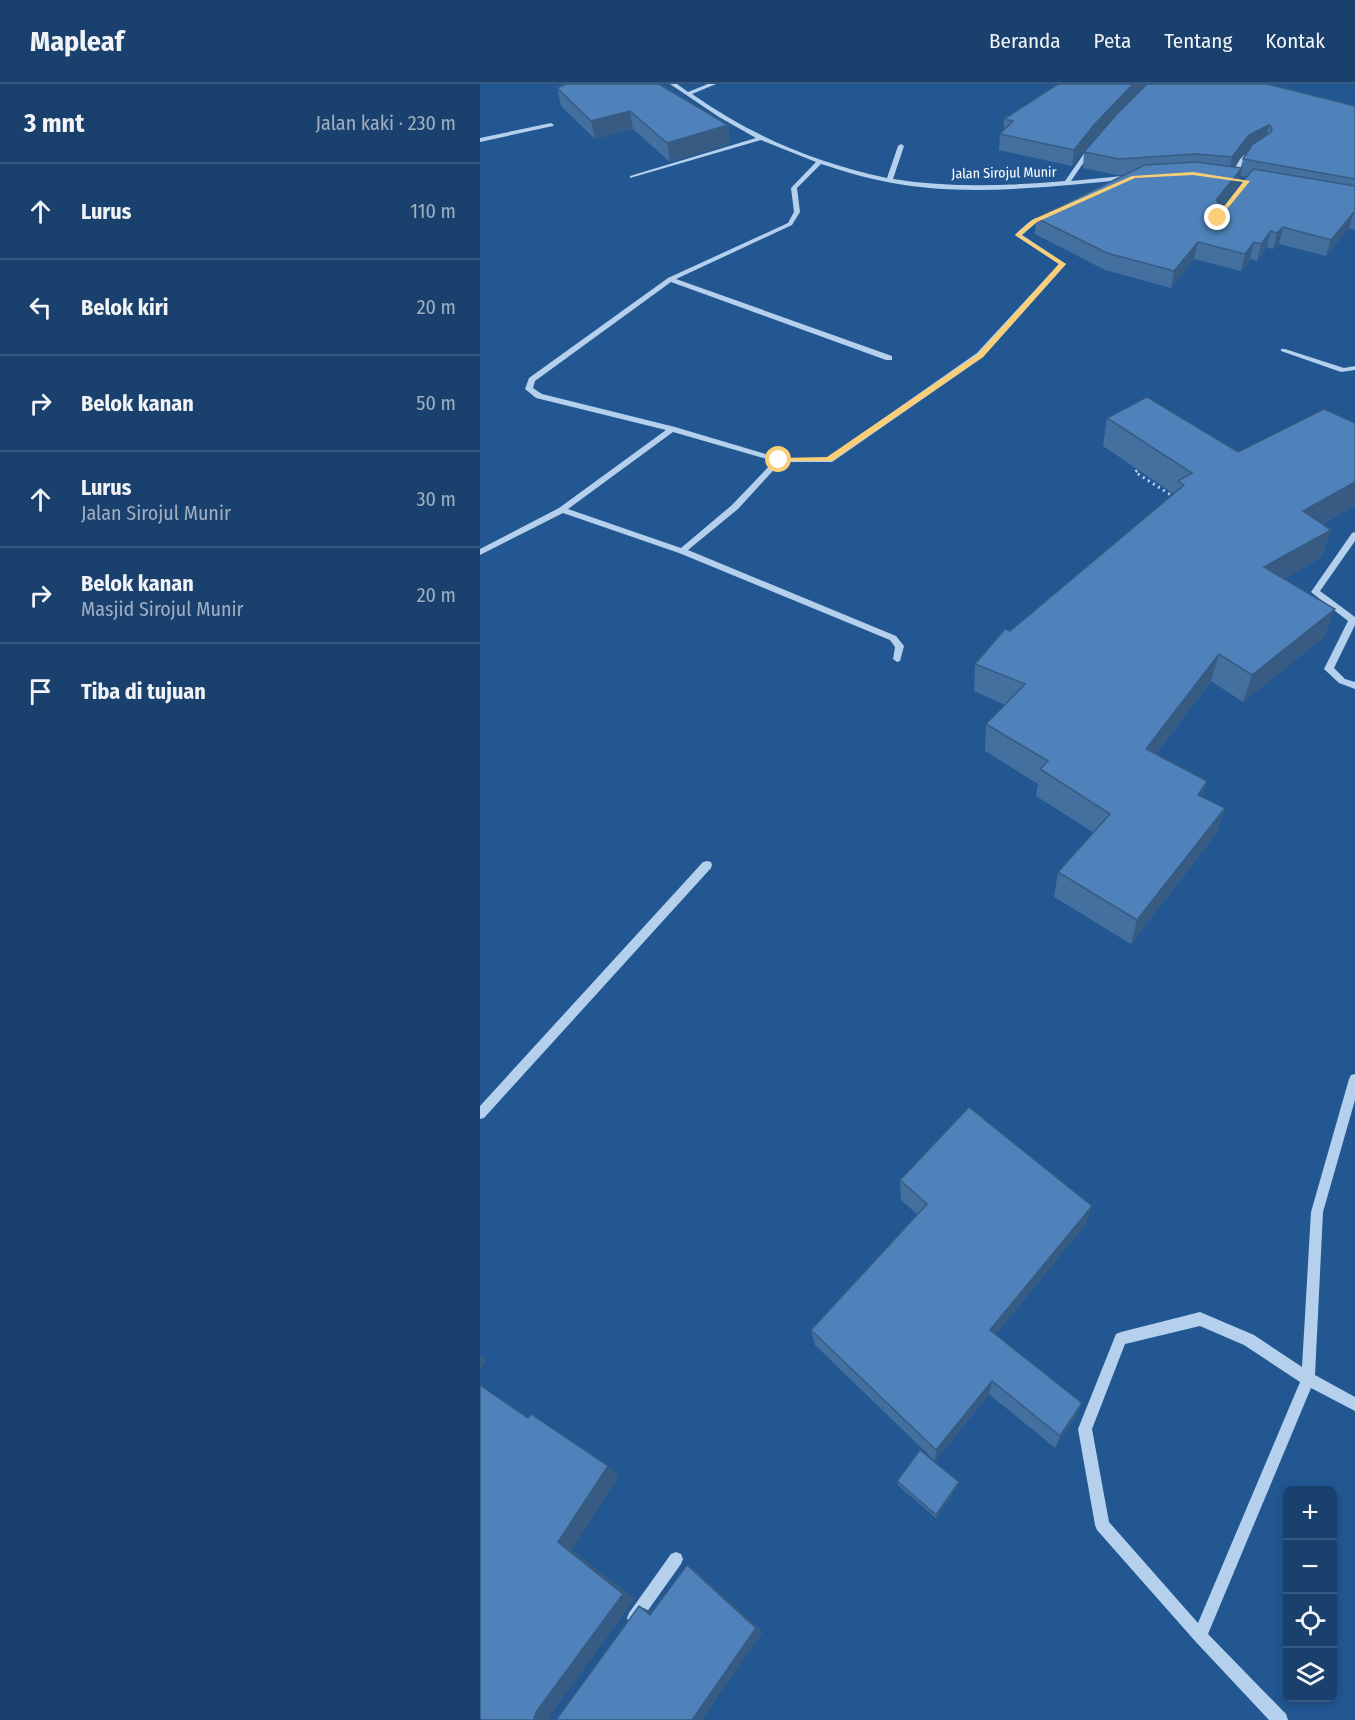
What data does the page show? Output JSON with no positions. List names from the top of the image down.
{
  "streets": {
    "street": ["Jalan Sirojul Munir"]
  },
  "page": {
    "header": "Mapleaf",
    "nav": [
      "Beranda",
      "Peta",
      "Tentang",
      "Kontak"
    ],
    "heading": ["3 mnt", "Jalan kaki · 230 m"],
    "list": [
      ["Lurus", "110 m"],
      ["Belok kiri", "20 m"],
      ["Belok kanan", "50 m"],
      ["Lurus", "Jalan Sirojul Munir", "30 m"],
      ["Belok kanan", "Masjid Sirojul Munir", "20 m"],
      "Tiba di tujuan"
    ],
    "map_buttons": ["+", "−"]
  }
}
